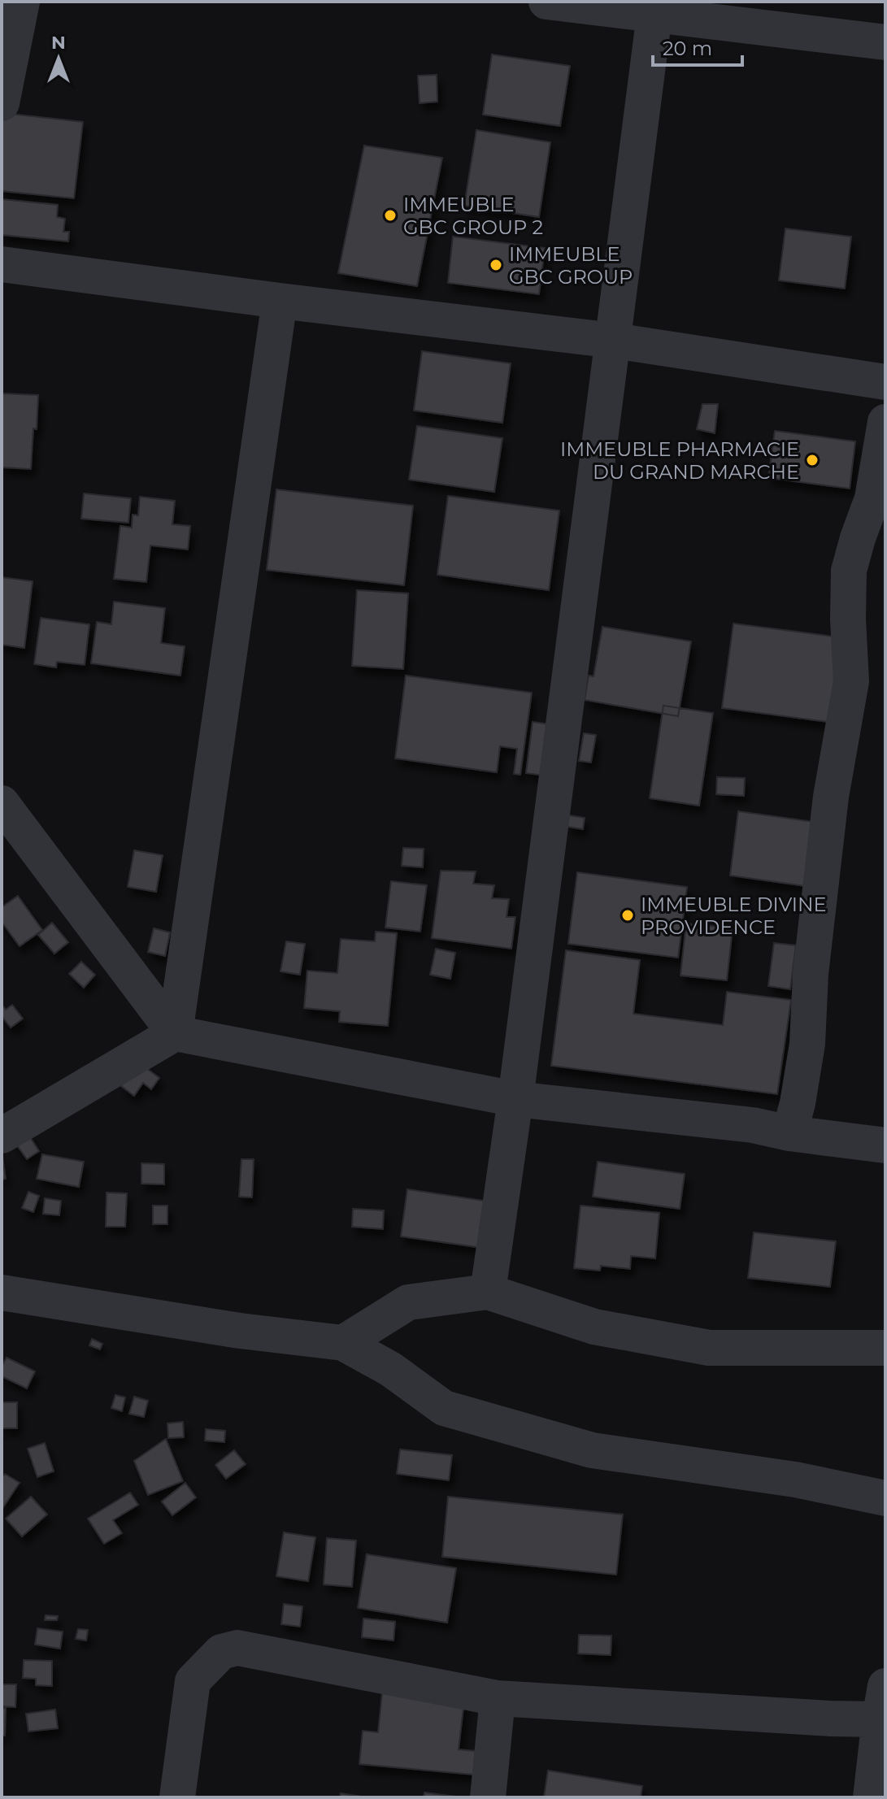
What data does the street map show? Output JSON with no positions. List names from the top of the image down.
{
  "places": [
    "IMMEUBLE GBC GROUP 2",
    "IMMEUBLE GBC GROUP",
    "IMMEUBLE PHARMACIE DU GRAND MARCHE",
    "IMMEUBLE DIVINE PROVIDENCE"
  ],
  "scale_bar": "20 m",
  "north": "top"
}
